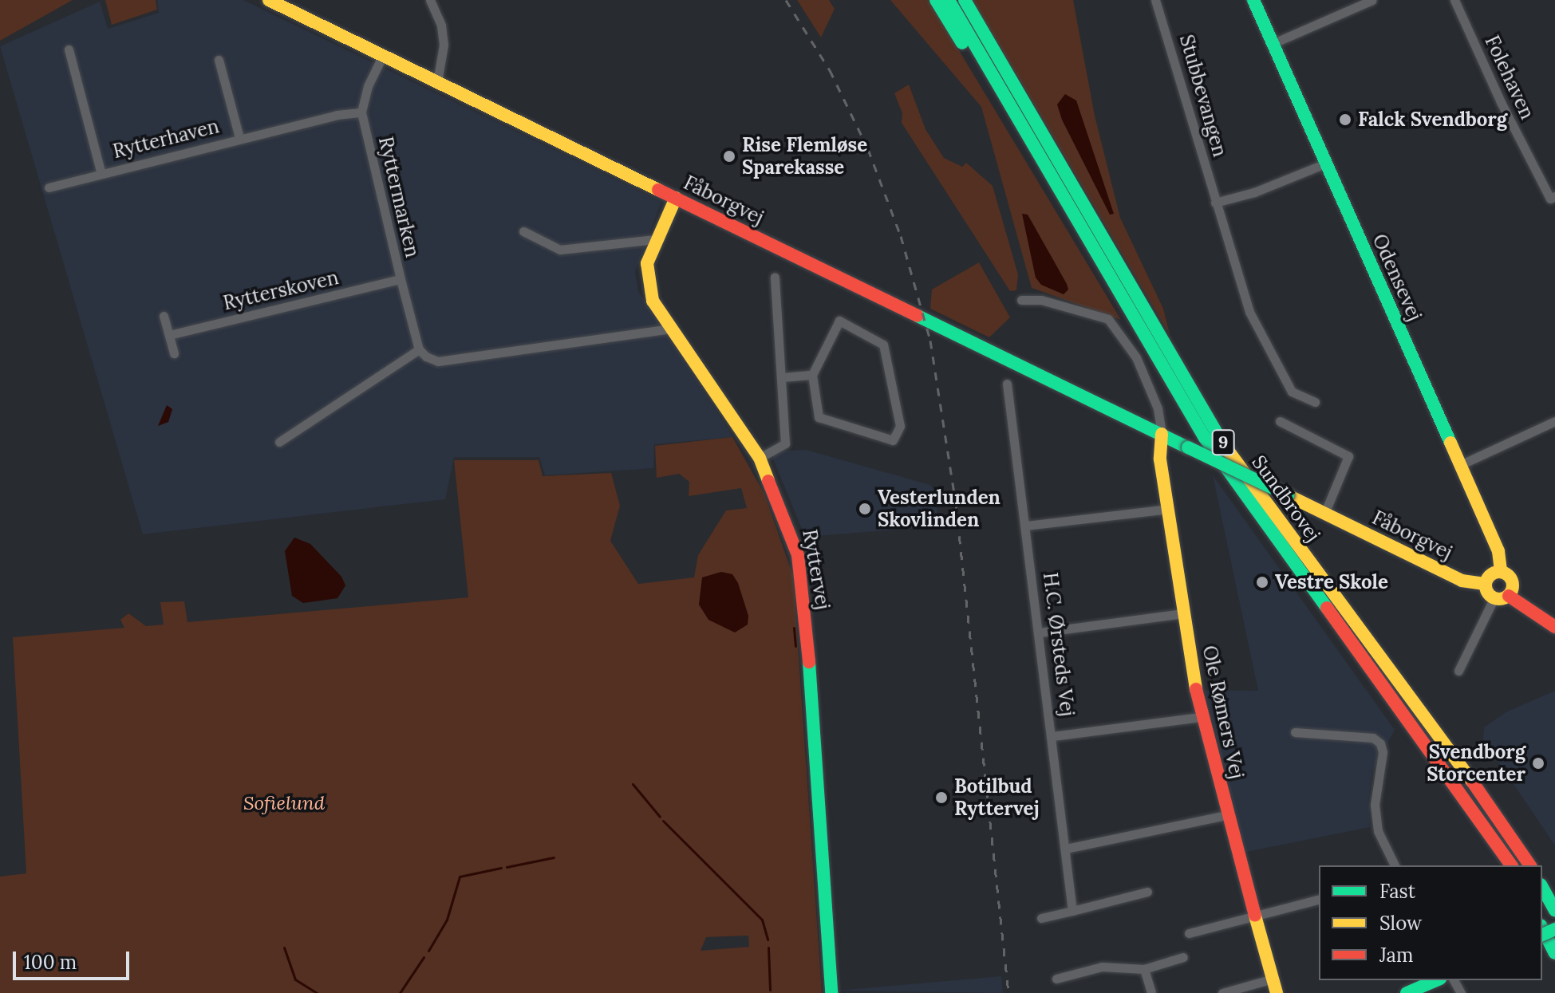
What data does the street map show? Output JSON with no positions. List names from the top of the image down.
{
  "streets": {
    "street": [
      "Folehaven",
      "Stubbevangen",
      "Rytterhaven",
      "Ryttermarken",
      "Fåborgvej",
      "Odensevej",
      "Rytterskoven",
      "9",
      "Sundbrovej",
      "Ryttervej",
      "H.C. Ørsteds Vej",
      "Ole Rømers Vej"
    ]
  },
  "crossings": [
    ["Rytterhaven", "Ryttermarken"],
    ["Ryttermarken", "Fåborgvej"],
    ["Ryttermarken", "Rytterskoven"],
    ["Fåborgvej", "Odensevej"],
    ["Fåborgvej", "Ryttervej"],
    ["Fåborgvej", "Ole Rømers Vej"]
  ],
  "parks": ["Sofielund"],
  "places": [
    "Falck Svendborg",
    "Rise Flemløse Sparekasse",
    "Vesterlunden Skovlinden",
    "Vestre Skole",
    "Svendborg Storcenter",
    "Botilbud Ryttervej"
  ],
  "legend": ["Fast", "Slow", "Jam"],
  "scale_bar": "100 m"
}
